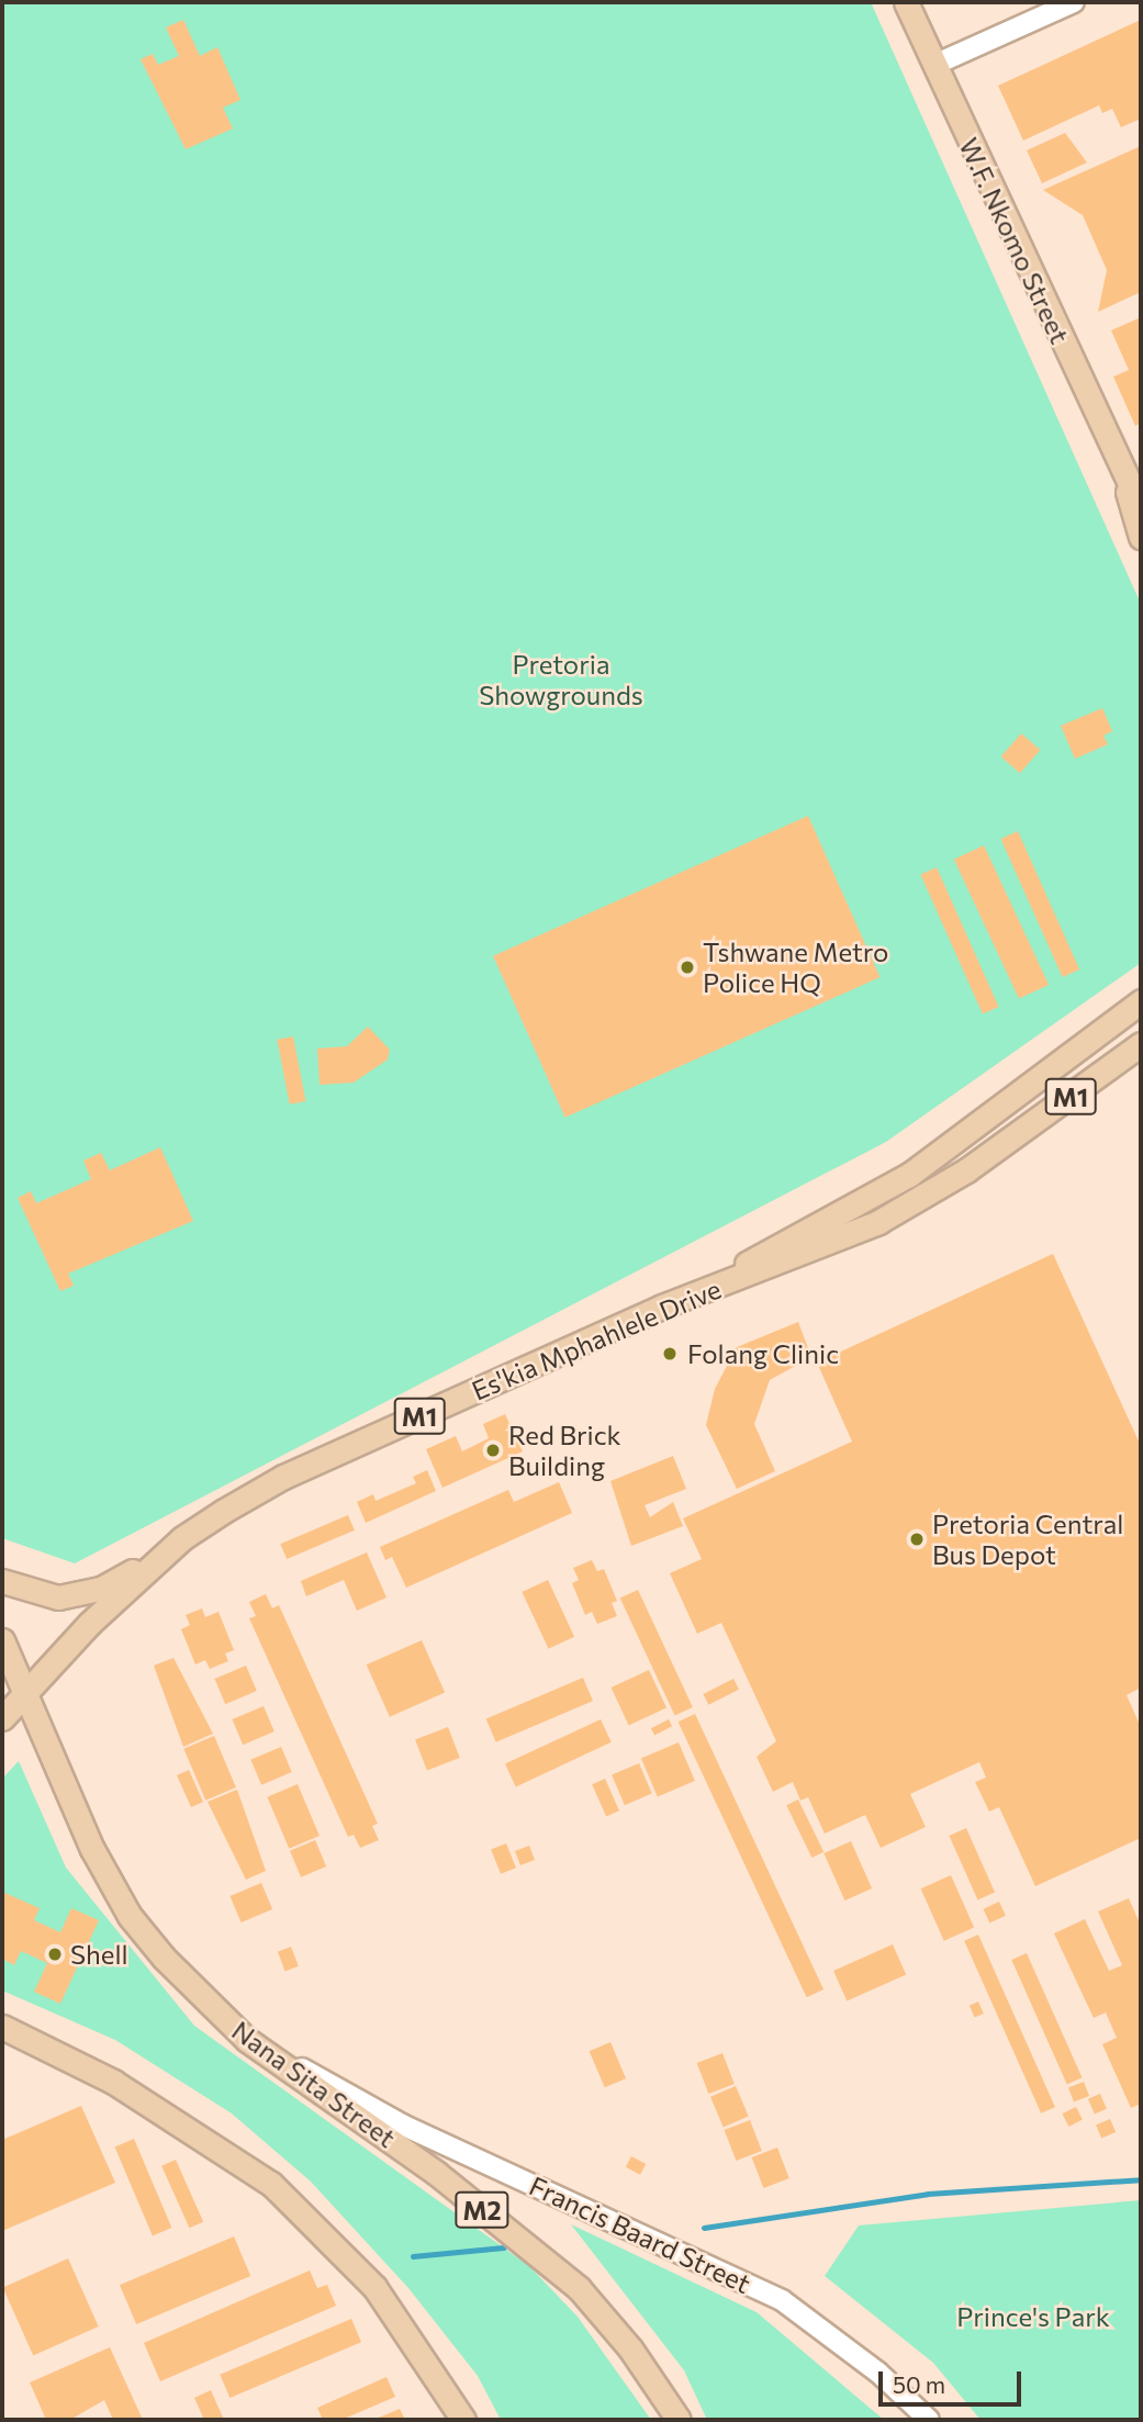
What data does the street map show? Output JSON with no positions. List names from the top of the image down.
{
  "streets": {
    "main road": [
      "W.F. Nkomo Street",
      "M1",
      "Es'kia Mphahlele Drive",
      "Nana Sita Street",
      "M2"
    ],
    "street": ["Francis Baard Street"]
  },
  "crossings": [
    ["M1", "Es'kia Mphahlele Drive"],
    ["Es'kia Mphahlele Drive", "Nana Sita Street"],
    ["Es'kia Mphahlele Drive", "M2"],
    ["Nana Sita Street", "M2"],
    ["Nana Sita Street", "Francis Baard Street"]
  ],
  "parks": ["Pretoria Showgrounds", "Prince's Park"],
  "places": [
    "Tshwane Metro Police HQ",
    "Folang Clinic",
    "Red Brick Building",
    "Pretoria Central Bus Depot",
    "Shell"
  ],
  "scale_bar": "50 m"
}
